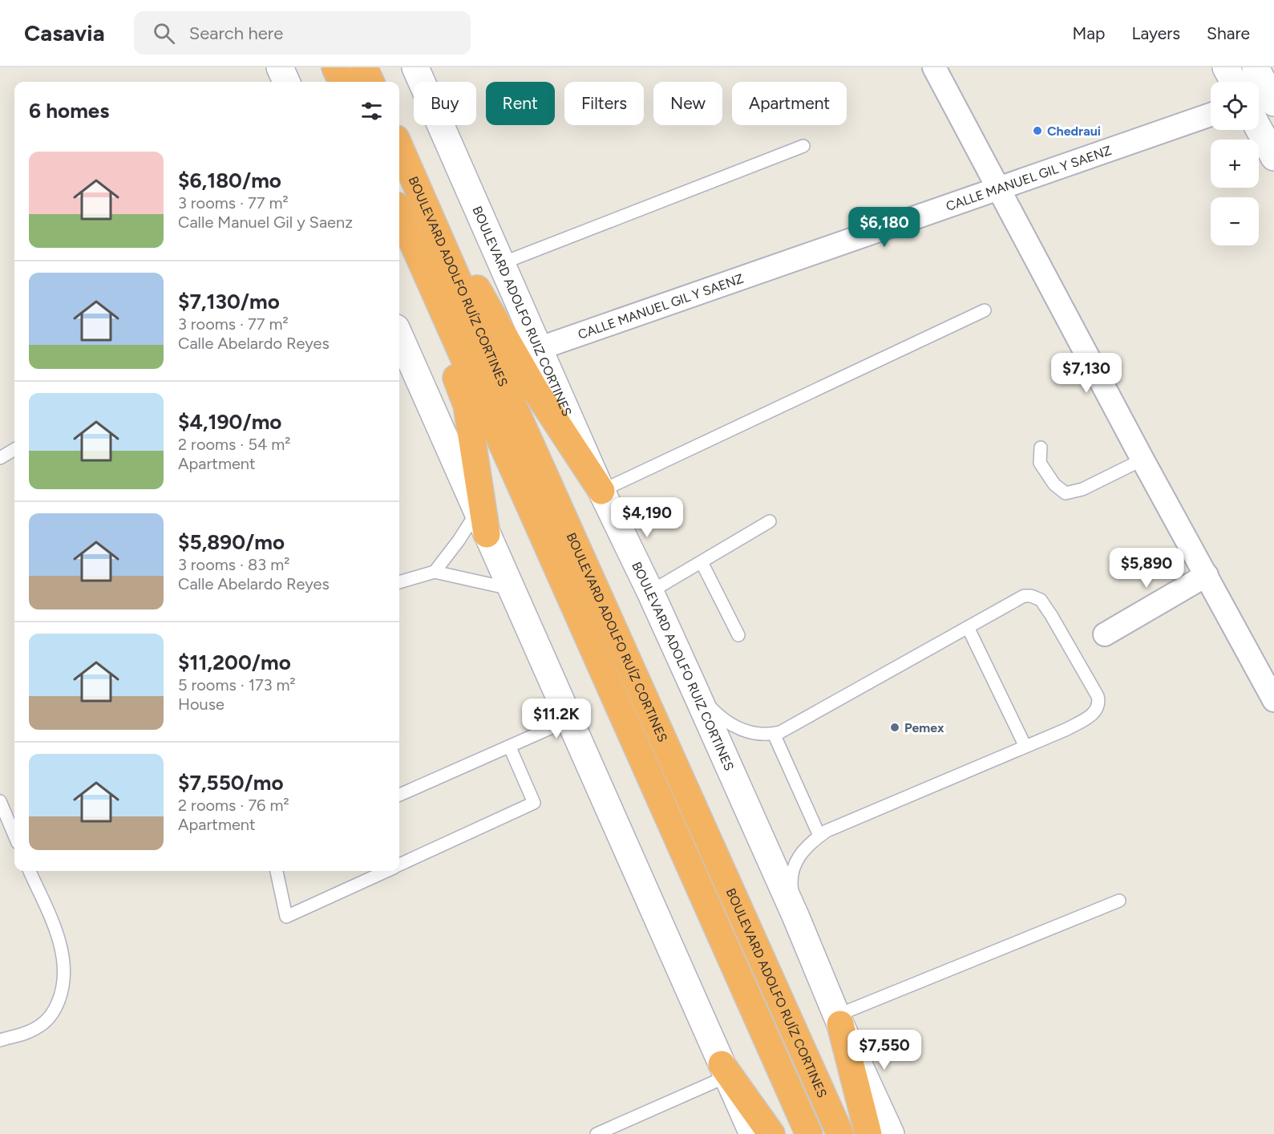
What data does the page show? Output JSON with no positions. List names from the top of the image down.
{
  "streets": {
    "highway": ["BOULEVARD ADOLFO RUÍZ CORTINES"],
    "main road": ["BOULEVARD ADOLFO RUIZ CORTINES"],
    "street": ["CALLE MANUEL GIL Y SAENZ"]
  },
  "crossings": [
    ["CALLE MANUEL GIL Y SAENZ", "BOULEVARD ADOLFO RUIZ CORTINES"]
  ],
  "places": ["Chedraui", "Pemex"],
  "page": {
    "header": "Casavia",
    "search": "Search here",
    "nav": ["Map", "Layers", "Share"],
    "map_buttons": ["+", "−"],
    "chip": [
      "Buy",
      "Rent",
      "Filters",
      "New",
      "Apartment"
    ],
    "heading": "6 homes",
    "list": [
      {
        "name": "$6,180/mo",
        "note": "3 rooms · 77 m² · Calle Manuel Gil y Saenz"
      },
      {
        "name": "$7,130/mo",
        "note": "3 rooms · 77 m² · Calle Abelardo Reyes"
      },
      {
        "name": "$4,190/mo",
        "note": "2 rooms · 54 m² · Apartment"
      },
      {
        "name": "$5,890/mo",
        "note": "3 rooms · 83 m² · Calle Abelardo Reyes"
      },
      {
        "name": "$11,200/mo",
        "note": "5 rooms · 173 m² · House"
      },
      {
        "name": "$7,550/mo",
        "note": "2 rooms · 76 m² · Apartment"
      }
    ],
    "price": [
      "$6,180",
      "$7,130",
      "$4,190",
      "$5,890",
      "$11.2K",
      "$7,550"
    ]
  }
}
